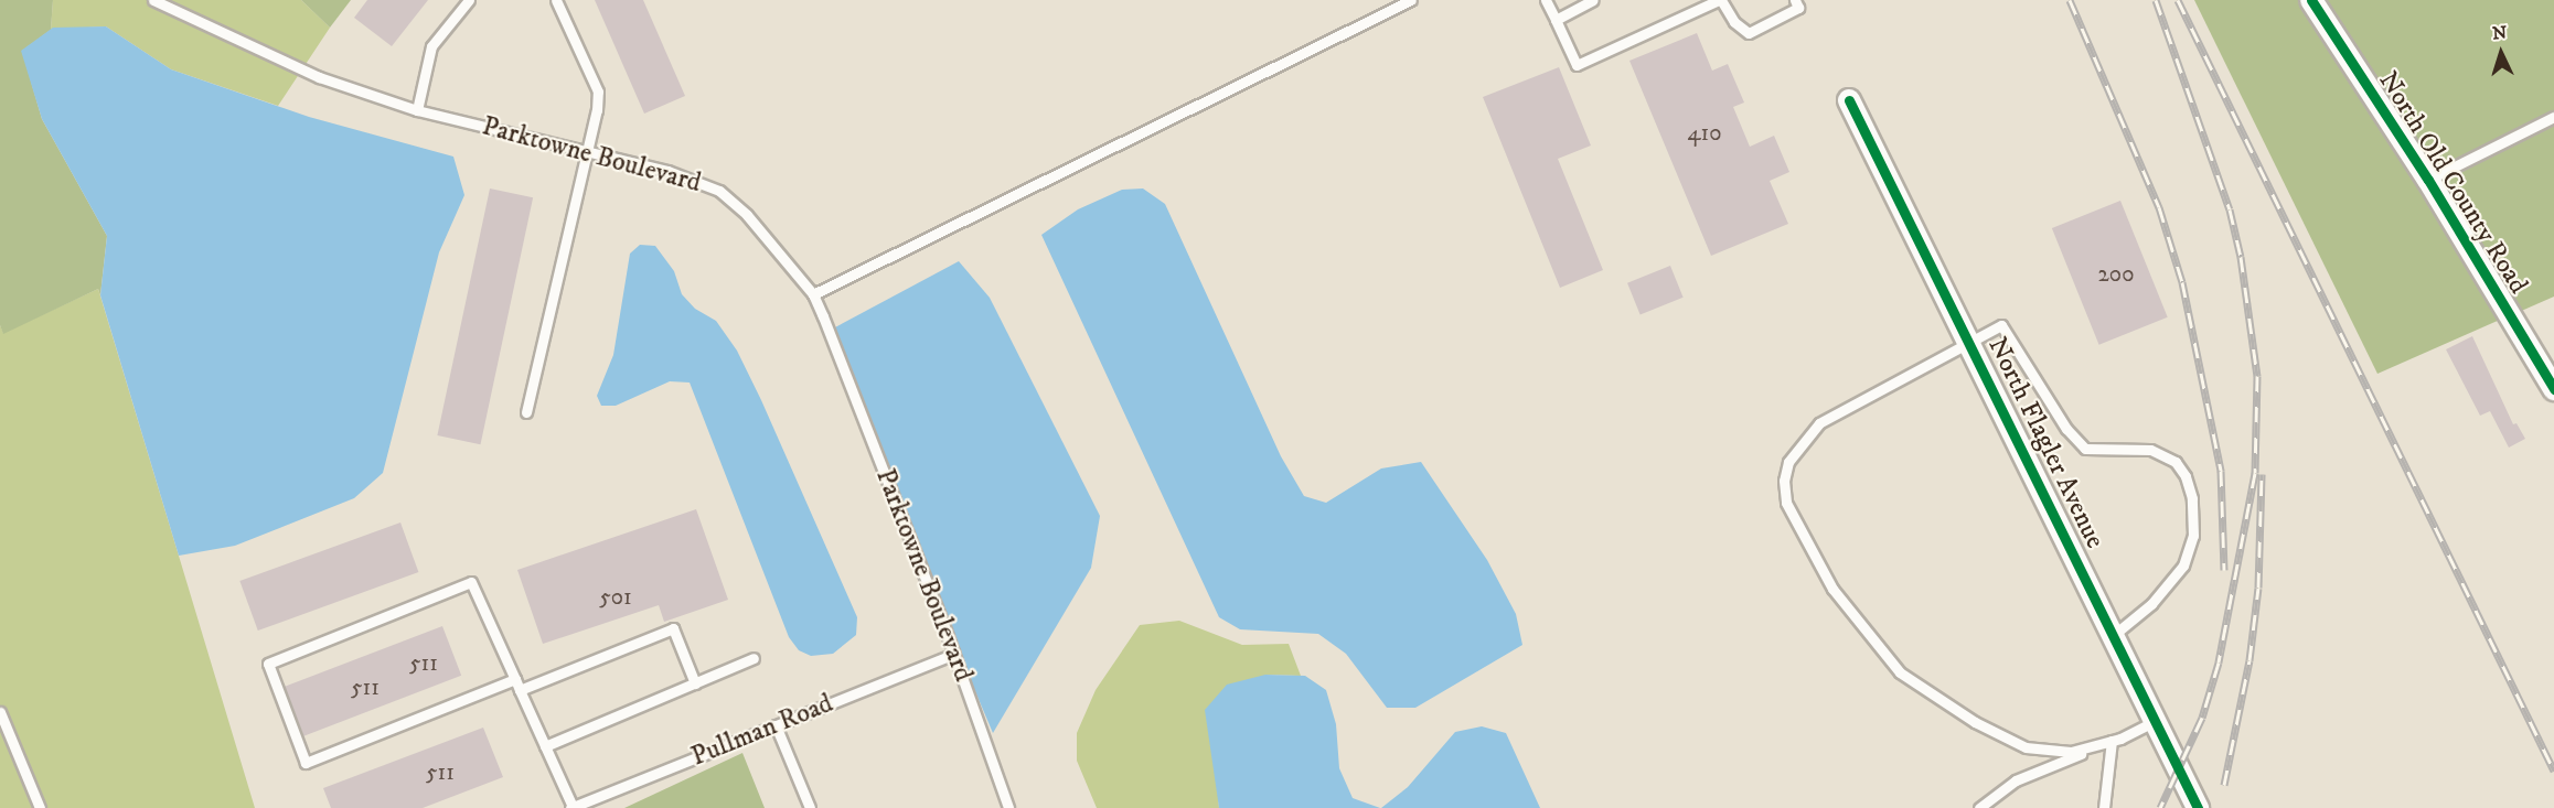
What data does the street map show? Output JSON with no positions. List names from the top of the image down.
{
  "streets": {
    "street": ["North Old County Road", "North Flagler Avenue"],
    "lane": ["Parktowne Boulevard", "Pullman Road"]
  },
  "crossings": [
    ["Parktowne Boulevard", "Pullman Road"]
  ],
  "house_numbers": [
    "410",
    "200",
    "501",
    "511",
    "511",
    "511"
  ],
  "north": "top"
}
